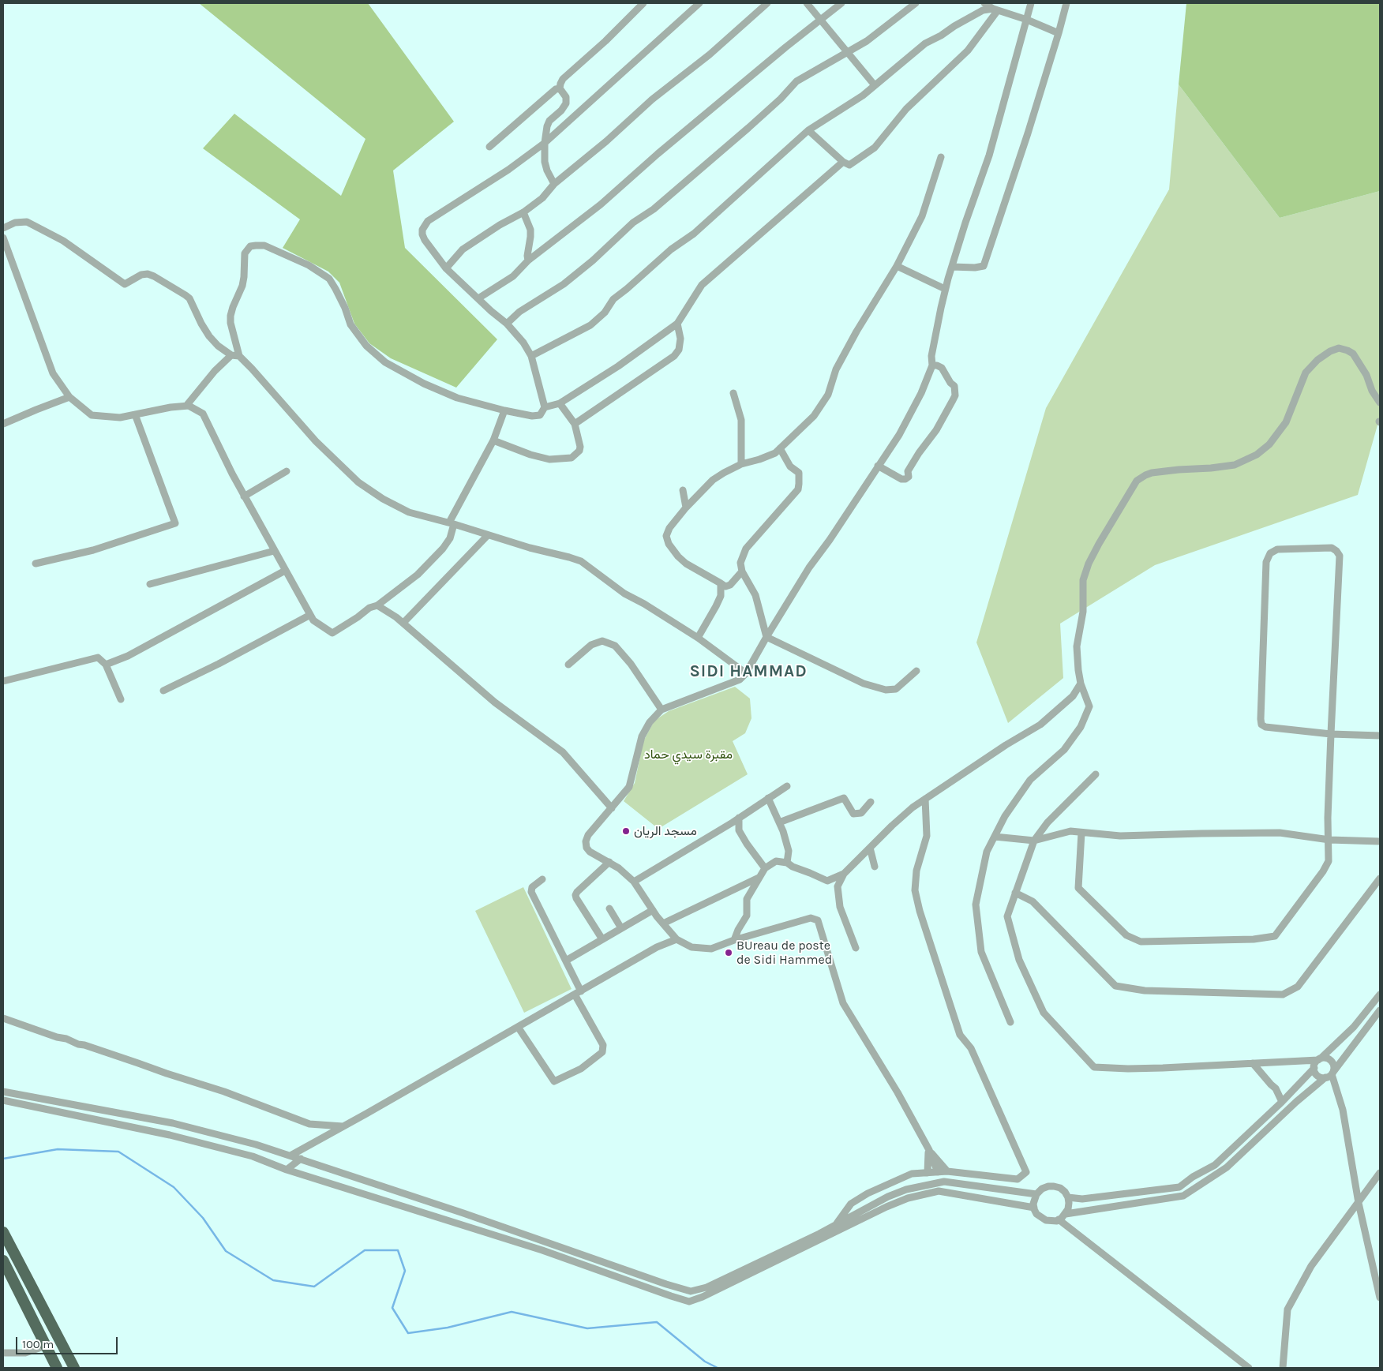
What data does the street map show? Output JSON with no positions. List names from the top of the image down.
{
  "districts": ["SIDI HAMMAD"],
  "parks": ["مقبرة سيدي حماد"],
  "places": ["مسجد الريان", "BUreau de poste de Sidi Hammed"],
  "scale_bar": "100 m"
}
